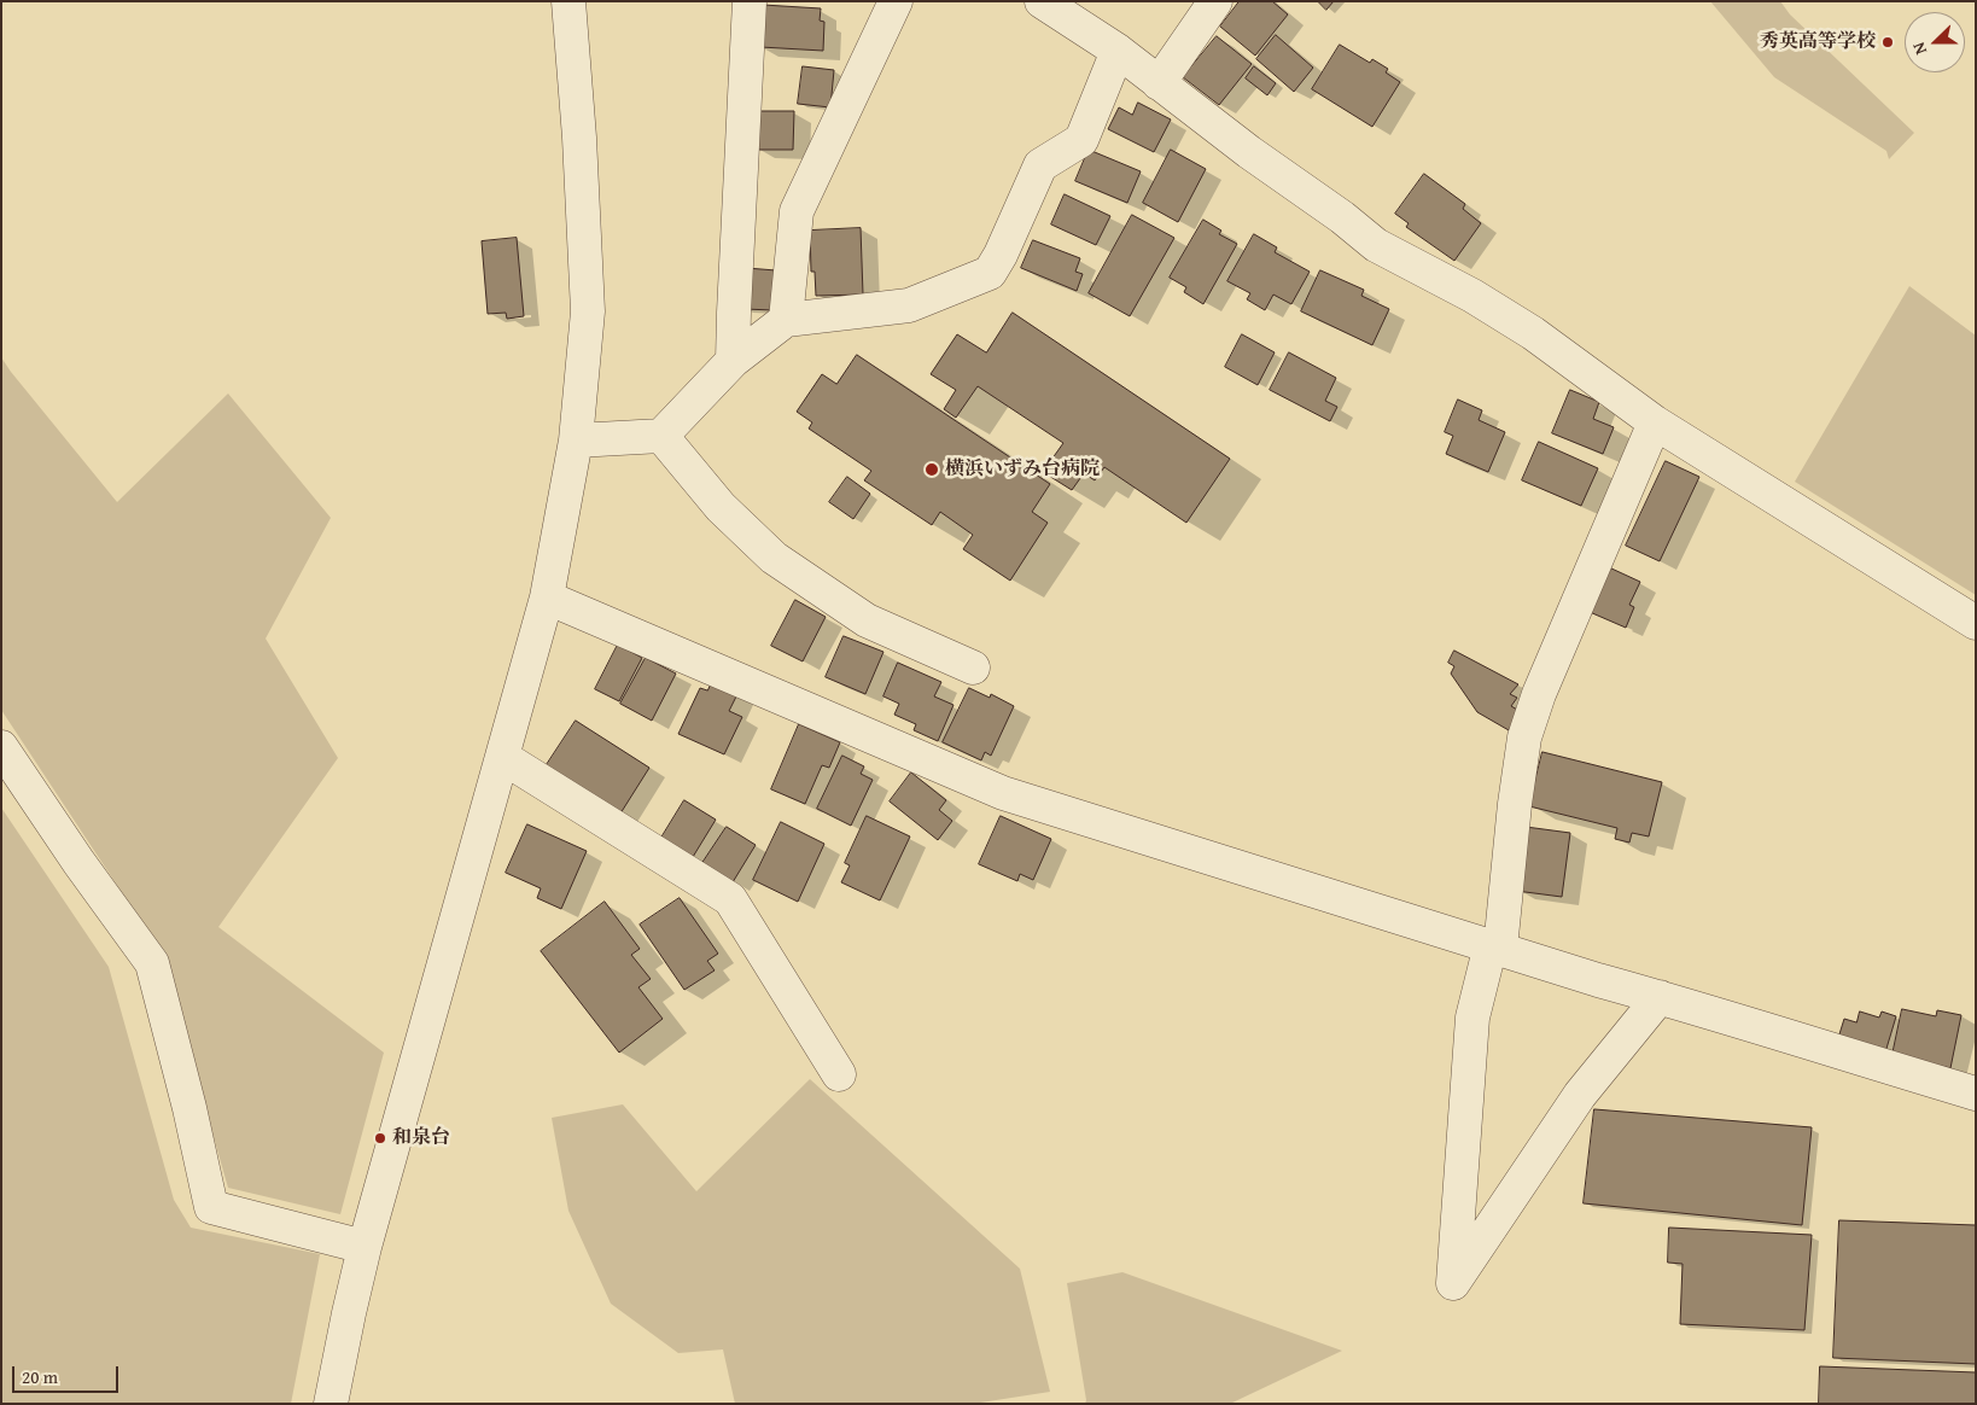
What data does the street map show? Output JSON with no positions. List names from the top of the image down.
{
  "places": ["秀英高等学校", "横浜いずみ台病院", "和泉台"],
  "scale_bar": "20 m",
  "north": "left"
}
